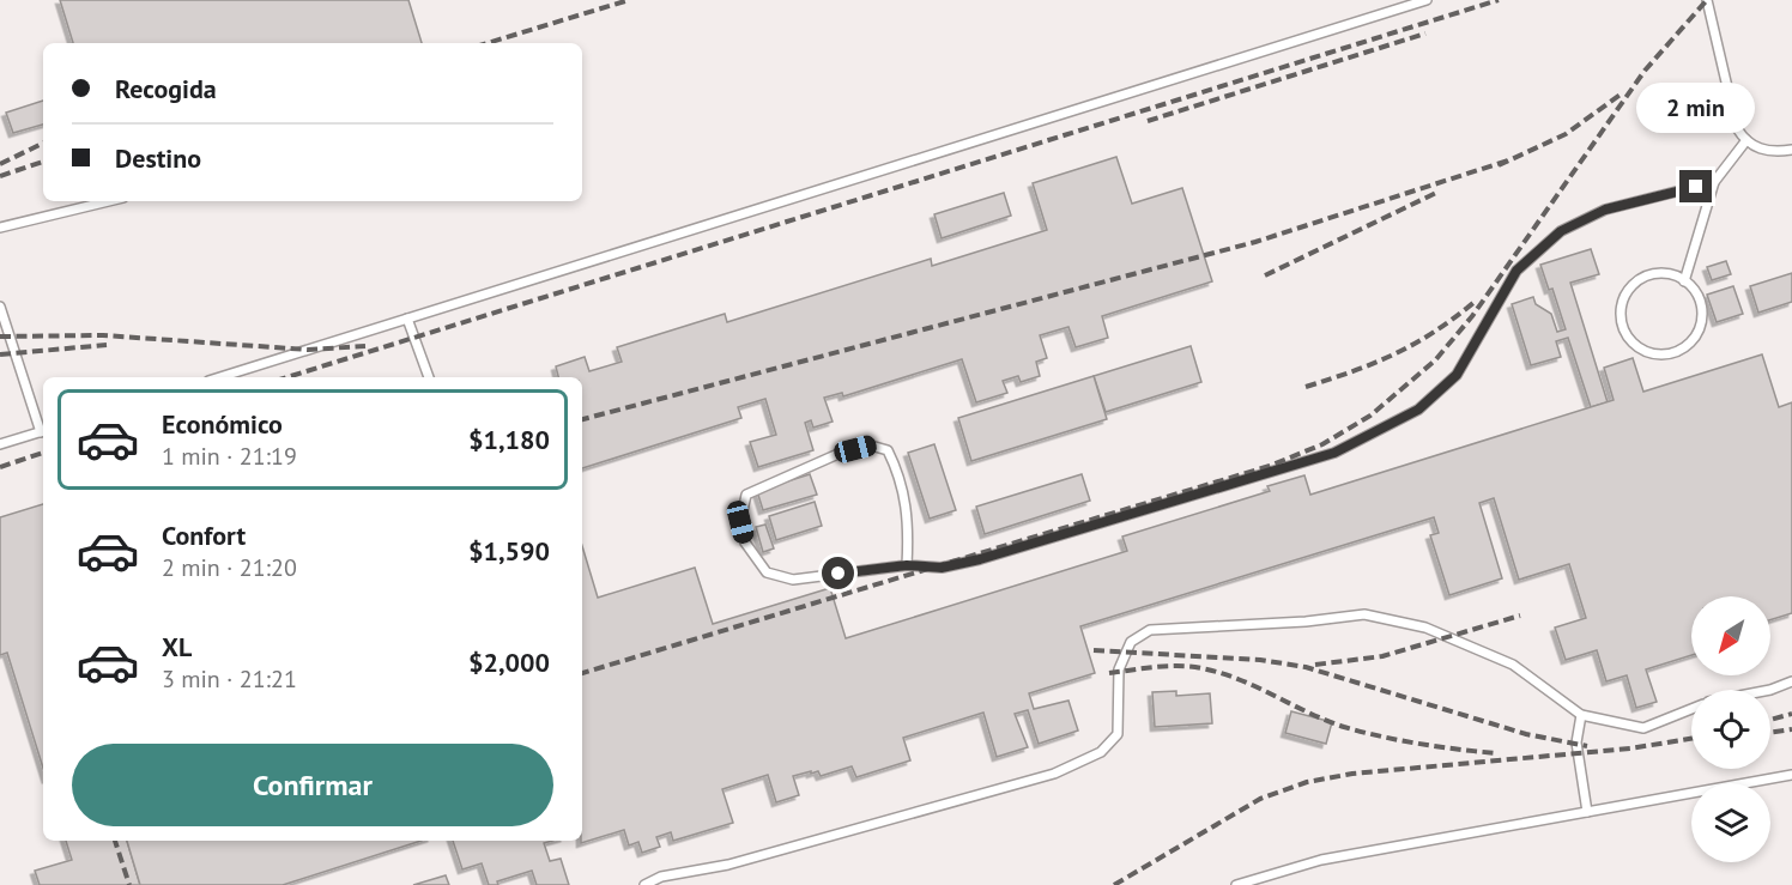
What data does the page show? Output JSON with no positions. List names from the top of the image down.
{
  "north": "bottom left",
  "page": {
    "banner": ["Recogida", "Destino"],
    "bubble": "2 min",
    "list": [
      {
        "name": "Económico",
        "note": "1 min · 21:19",
        "value": "$1,180"
      },
      {
        "name": "Confort",
        "note": "2 min · 21:20",
        "value": "$1,590"
      },
      {
        "name": "XL",
        "note": "3 min · 21:21",
        "value": "$2,000"
      }
    ],
    "buttons": "Confirmar"
  }
}
